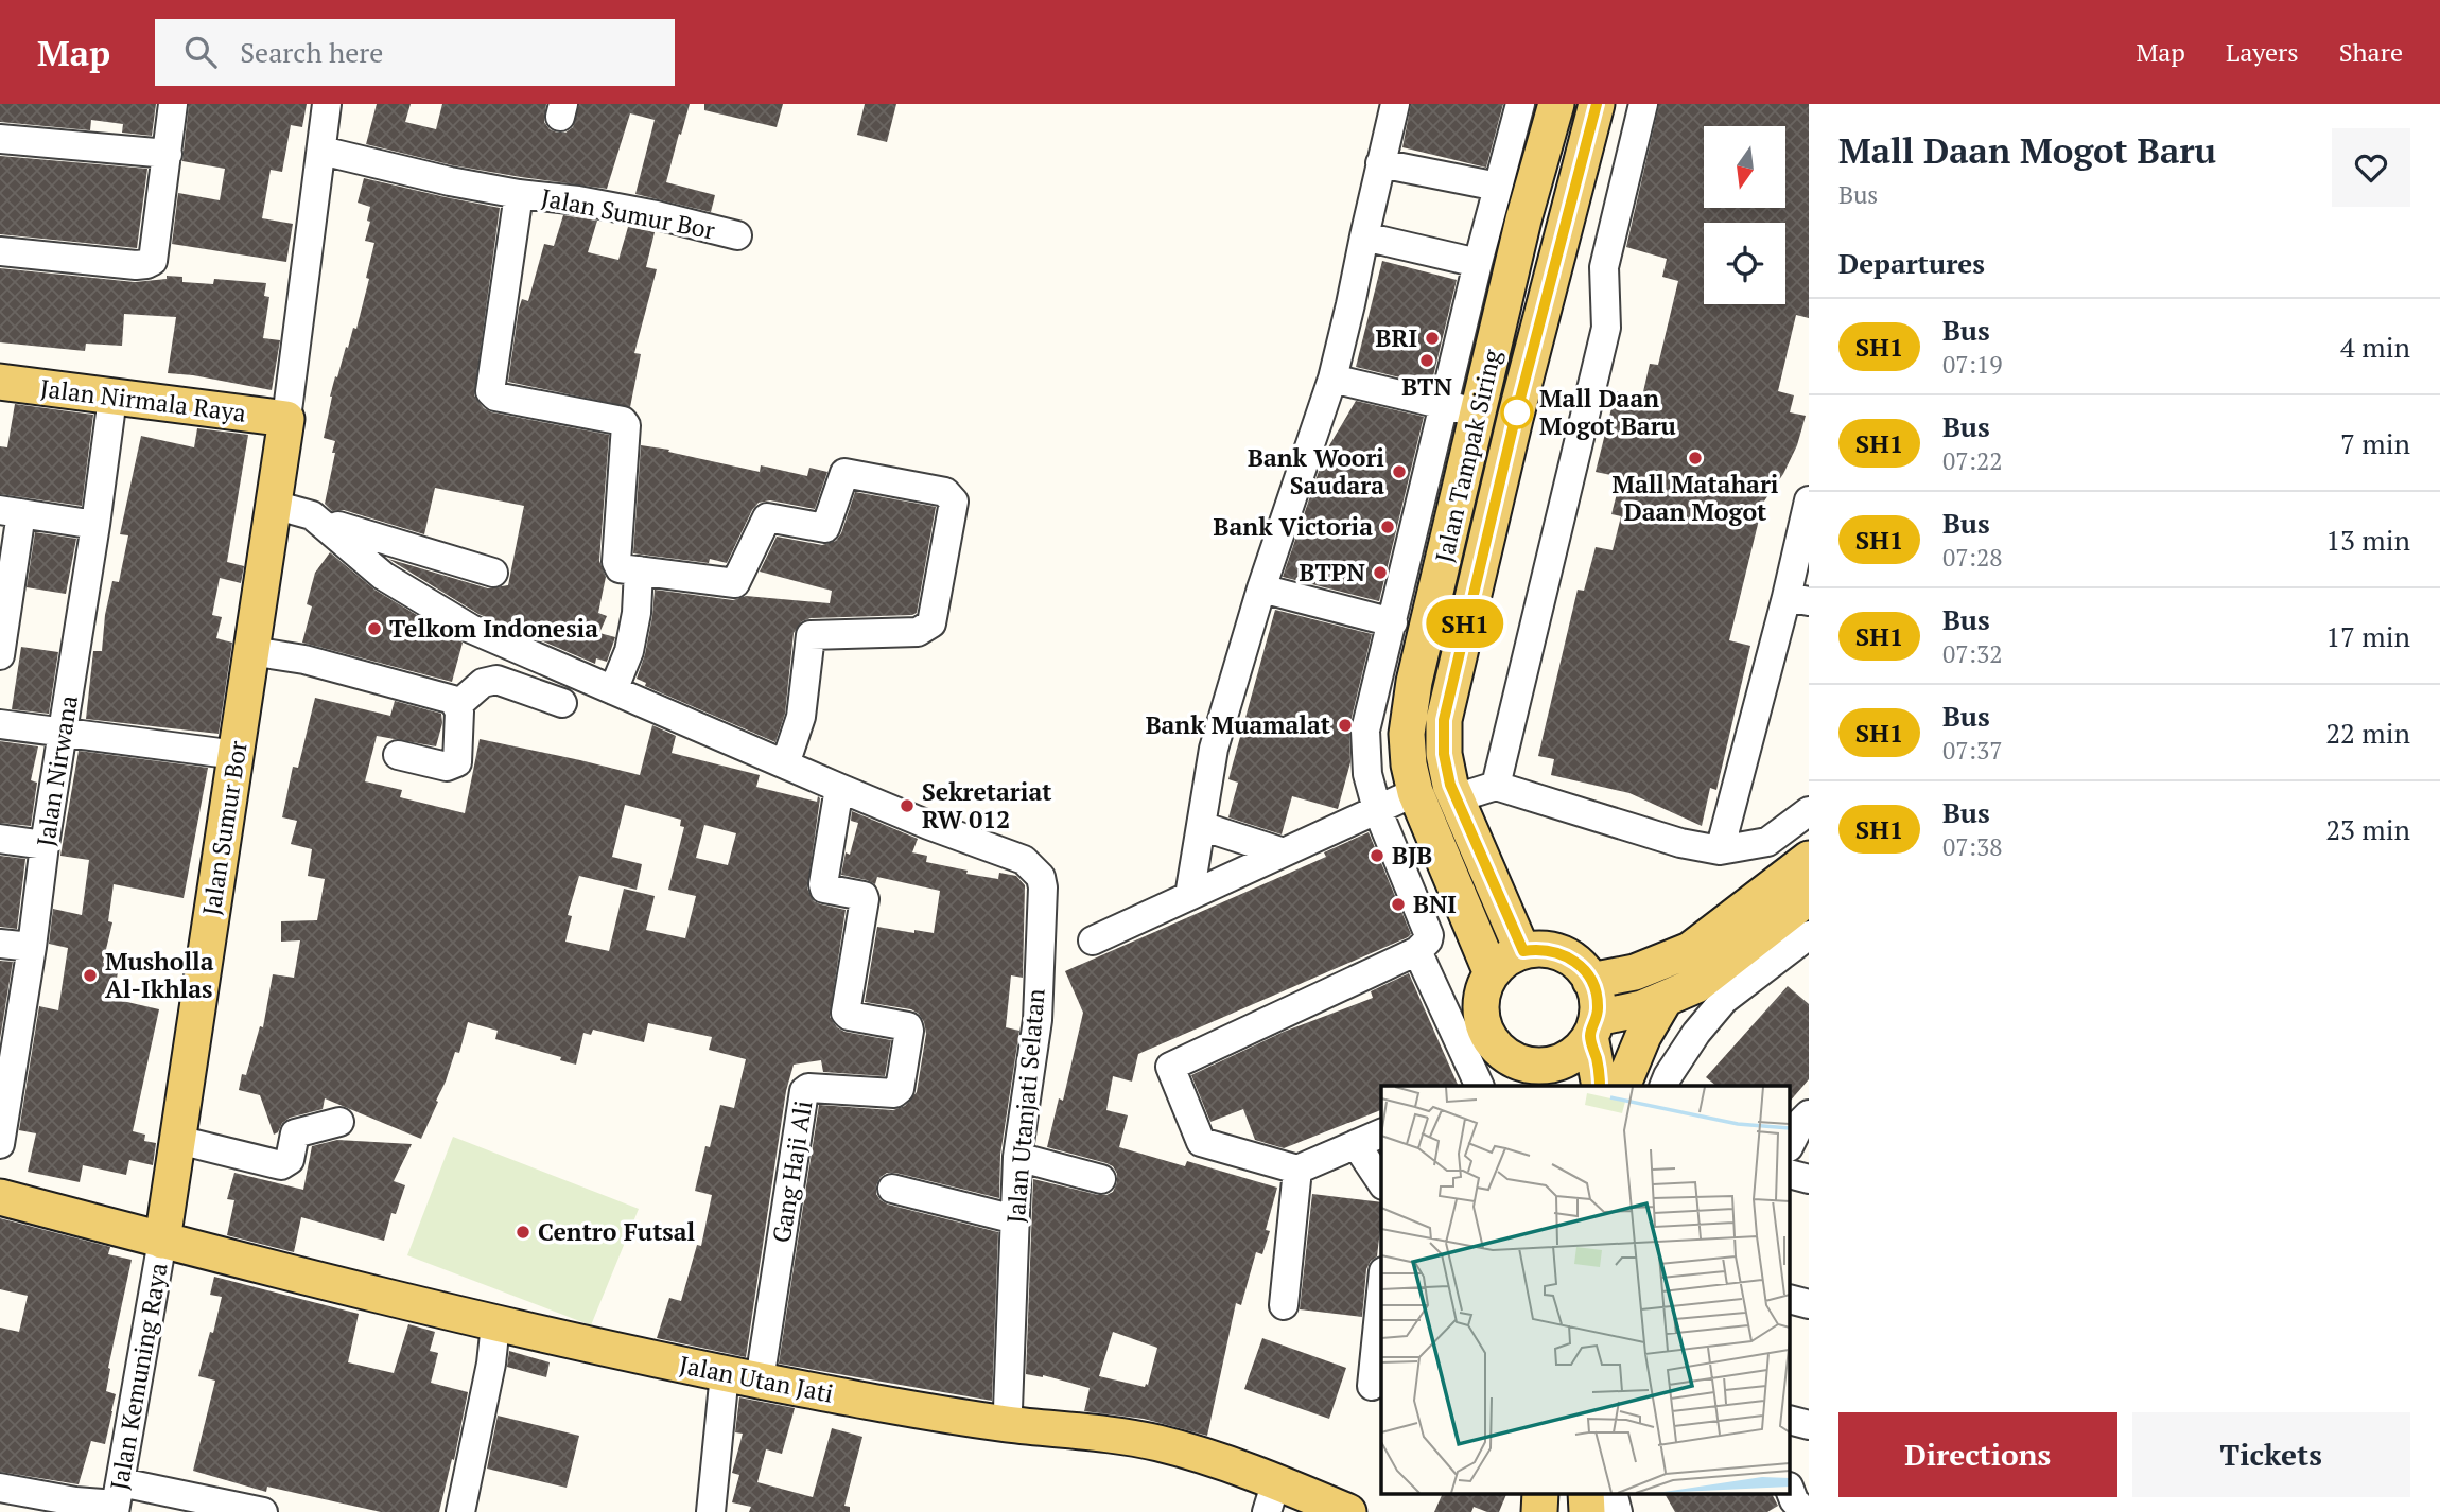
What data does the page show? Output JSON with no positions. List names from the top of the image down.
{
  "streets": {
    "main road": [
      "Jalan Sumur Bor",
      "Jalan Nirmala Raya",
      "Jalan Tampak Siring",
      "Jalan Utan Jati"
    ],
    "street": [
      "Jalan Nirwana",
      "Jalan Utanjati Selatan",
      "Gang Haji Ali",
      "Jalan Kemuning Raya"
    ]
  },
  "crossings": [
    ["Jalan Sumur Bor", "Jalan Nirmala Raya"],
    ["Jalan Sumur Bor", "Jalan Kemuning Raya"],
    ["Jalan Sumur Bor", "Jalan Utan Jati"],
    ["Jalan Nirmala Raya", "Jalan Nirwana"],
    ["Jalan Utanjati Selatan", "Gang Haji Ali"],
    ["Jalan Utanjati Selatan", "Jalan Utan Jati"],
    ["Gang Haji Ali", "Jalan Utan Jati"],
    ["Jalan Kemuning Raya", "Jalan Utan Jati"]
  ],
  "places": [
    "BRI",
    "BTN",
    "Mall Daan Mogot Baru",
    "Mall Matahari Daan Mogot",
    "Bank Woori Saudara",
    "Bank Victoria",
    "BTPN",
    "Telkom Indonesia",
    "Bank Muamalat",
    "Sekretariat RW 012",
    "BJB",
    "BNI",
    "Musholla Al-Ikhlas",
    "Centro Futsal"
  ],
  "lines": ["bus line SH1"],
  "north": "bottom",
  "page": {
    "header": "Map",
    "search": "Search here",
    "nav": ["Map", "Layers", "Share"],
    "on_map": "SH1",
    "heading": [
      ["Mall Daan Mogot Baru", "Bus"],
      "Departures"
    ],
    "list": [
      {
        "mark": "SH1",
        "name": "Bus",
        "note": "07:19",
        "value": "4 min"
      },
      {
        "mark": "SH1",
        "name": "Bus",
        "note": "07:22",
        "value": "7 min"
      },
      {
        "mark": "SH1",
        "name": "Bus",
        "note": "07:28",
        "value": "13 min"
      },
      {
        "mark": "SH1",
        "name": "Bus",
        "note": "07:32",
        "value": "17 min"
      },
      {
        "mark": "SH1",
        "name": "Bus",
        "note": "07:37",
        "value": "22 min"
      },
      {
        "mark": "SH1",
        "name": "Bus",
        "note": "07:38",
        "value": "23 min"
      }
    ],
    "buttons": ["Directions", "Tickets"]
  }
}
